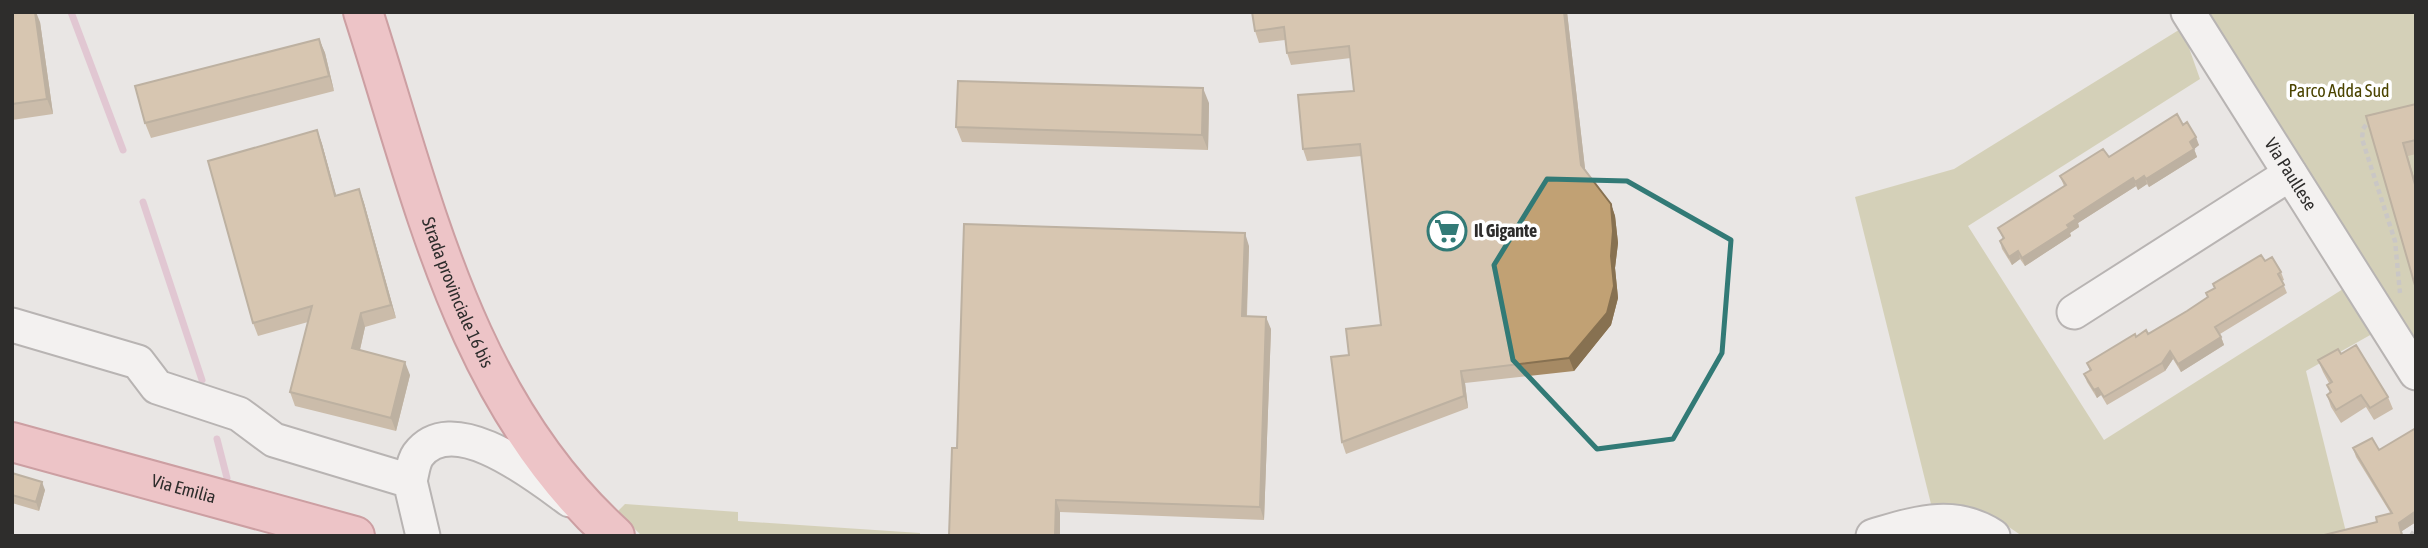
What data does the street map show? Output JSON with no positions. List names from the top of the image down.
{
  "streets": {
    "main road": ["Strada provinciale 16 bis", "Via Emilia"],
    "street": ["Via Paullese"]
  },
  "parks": ["Parco Adda Sud"],
  "places": {
    "supermarket": ["Il Gigante"]
  }
}
